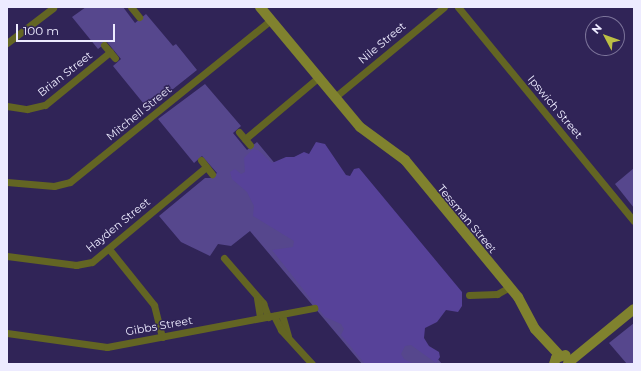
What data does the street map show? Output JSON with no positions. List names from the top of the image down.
{
  "streets": {
    "street": [
      "Nile Street",
      "Brian Street",
      "Ipswich Street",
      "Mitchell Street",
      "Tessman Street",
      "Hayden Street",
      "Gibbs Street"
    ]
  },
  "crossings": [
    ["Nile Street", "Tessman Street"],
    ["Mitchell Street", "Tessman Street"]
  ],
  "scale_bar": "100 m",
  "north": "top left"
}
